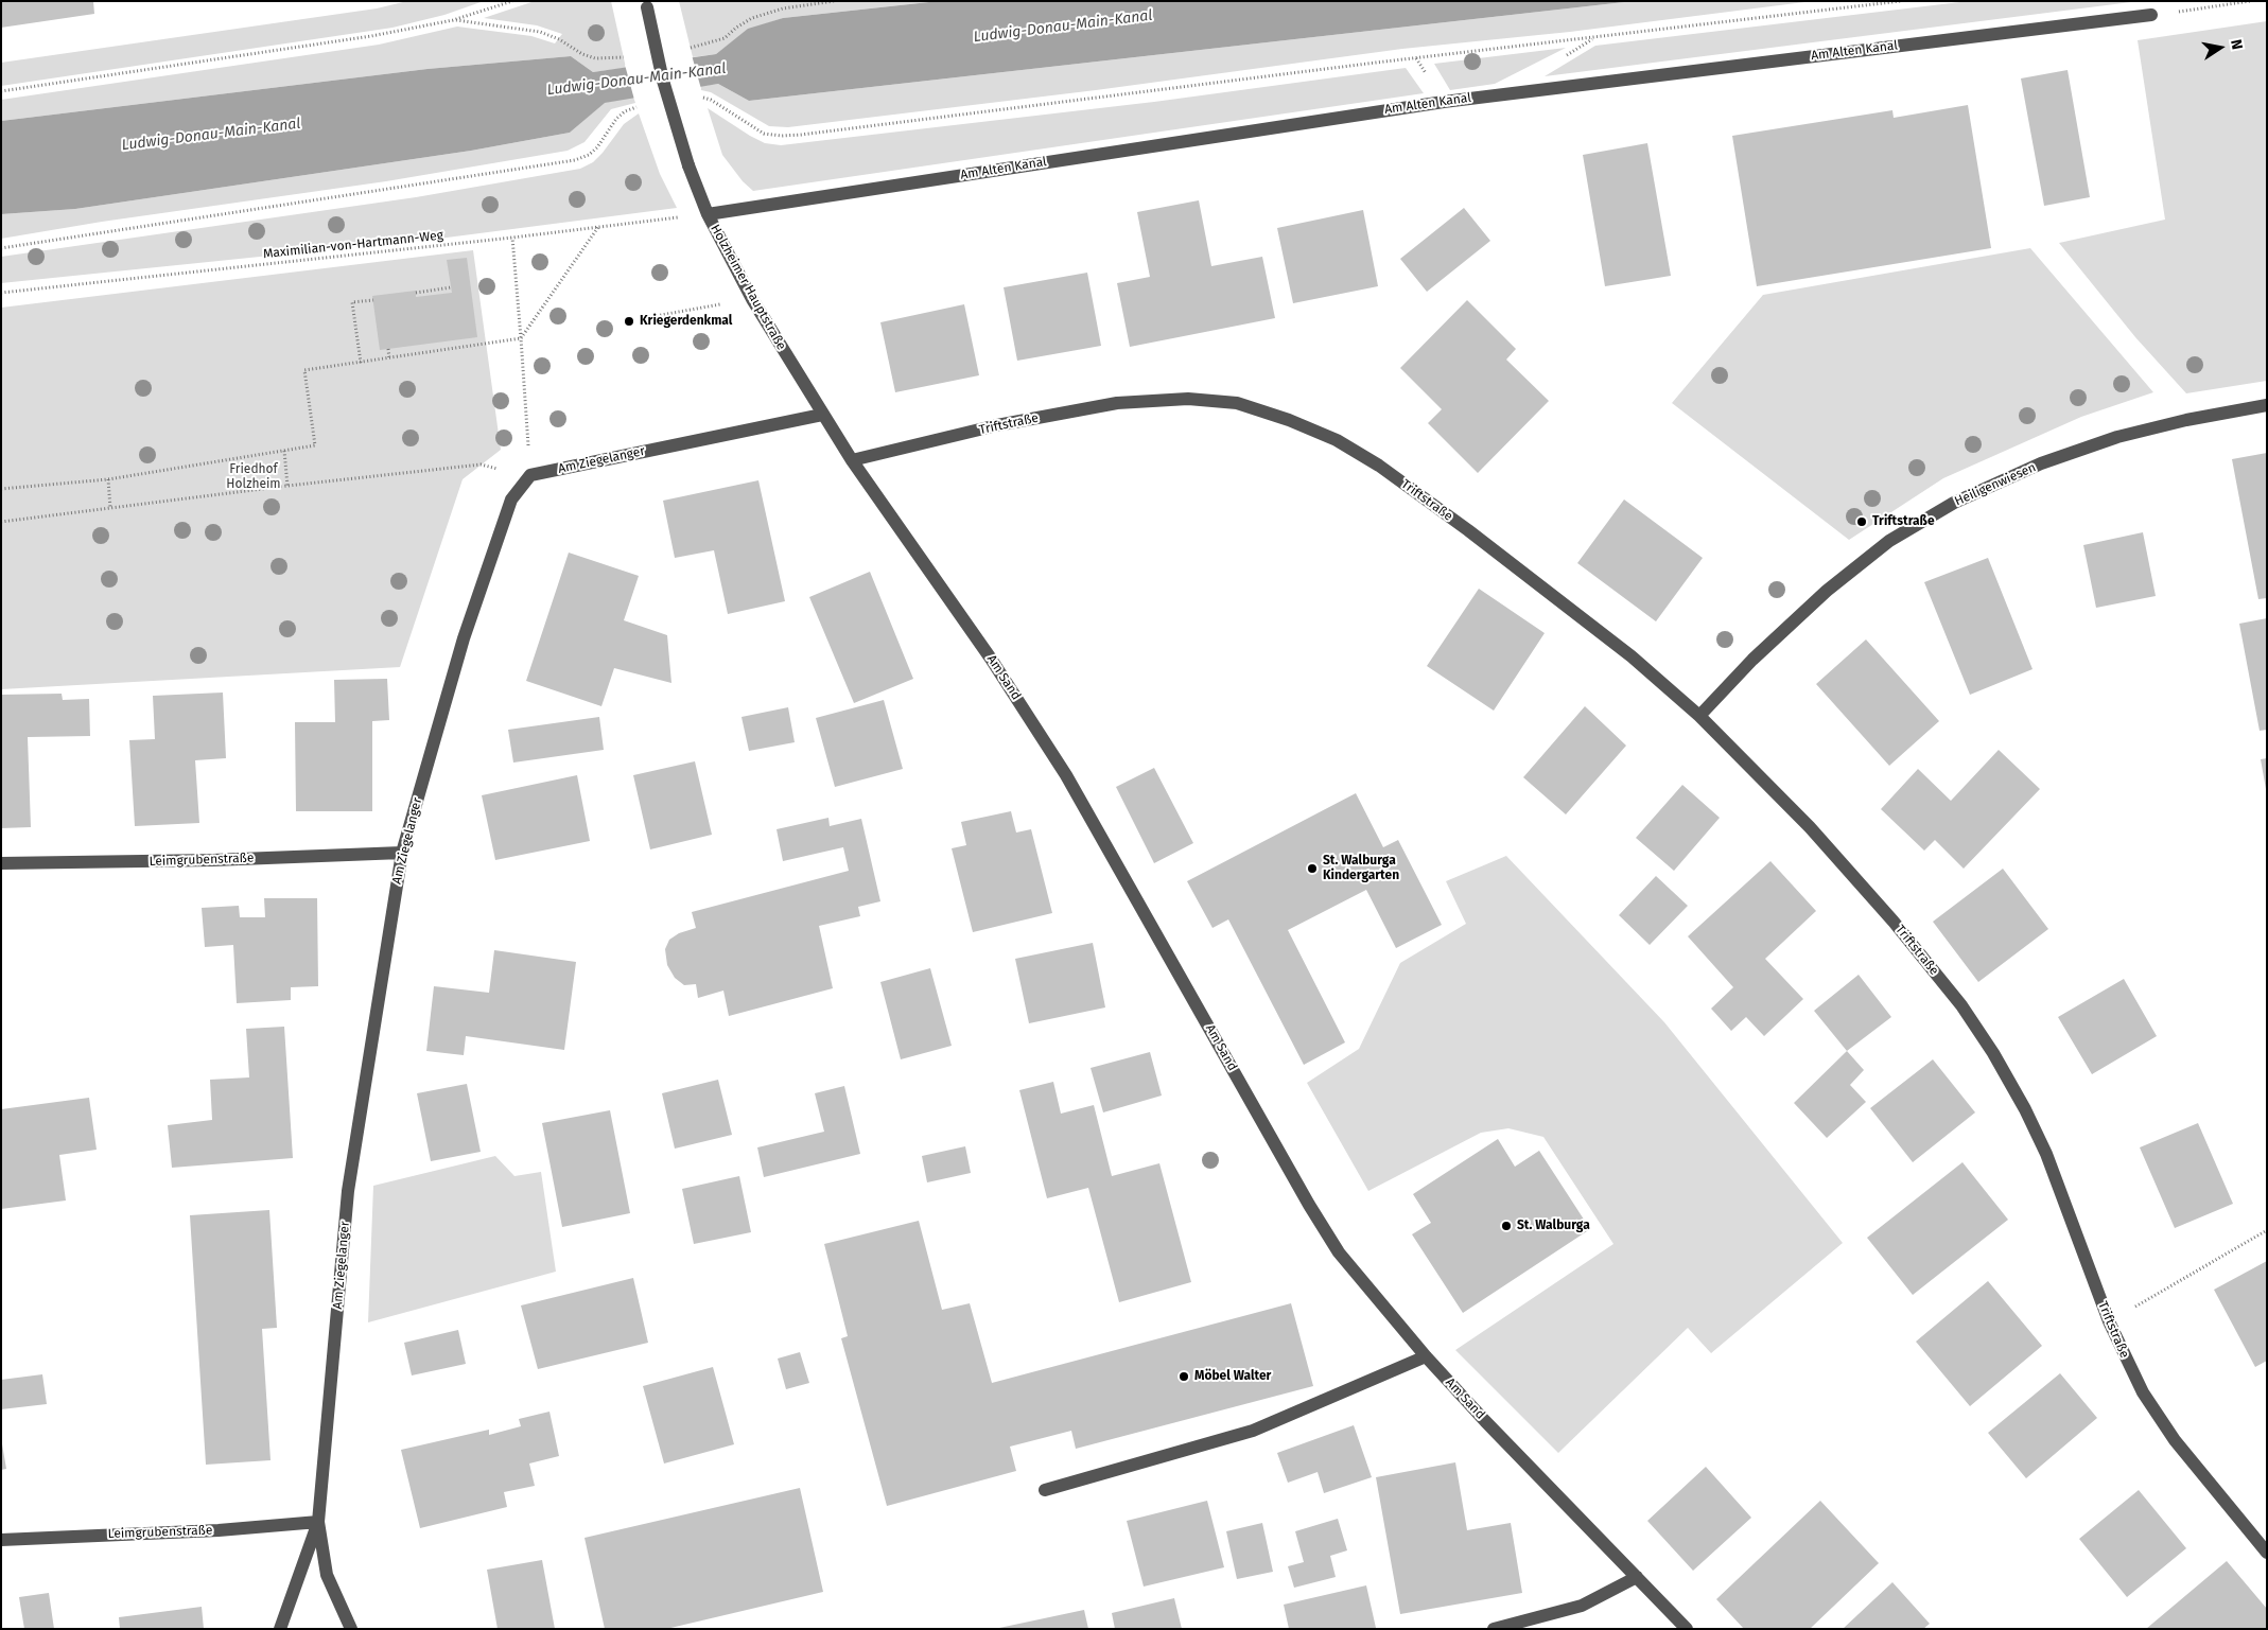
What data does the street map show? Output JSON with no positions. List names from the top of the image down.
{
  "streets": {
    "street": [
      "Am Alten Kanal",
      "Holzheimer Hauptstraße",
      "Triftstraße",
      "Am Ziegelanger",
      "Heiligenwiesen",
      "Am Sand",
      "Leimgrubenstraße"
    ],
    "path": ["Maximilian-von-Hartmann-Weg"]
  },
  "crossings": [
    ["Am Alten Kanal", "Maximilian-von-Hartmann-Weg"],
    ["Am Alten Kanal", "Holzheimer Hauptstraße"],
    ["Maximilian-von-Hartmann-Weg", "Holzheimer Hauptstraße"],
    ["Holzheimer Hauptstraße", "Am Ziegelanger"],
    ["Holzheimer Hauptstraße", "Am Sand"],
    ["Triftstraße", "Heiligenwiesen"],
    ["Triftstraße", "Am Sand"],
    ["Am Ziegelanger", "Am Sand"],
    ["Am Ziegelanger", "Leimgrubenstraße"]
  ],
  "water": ["Ludwig-Donau-Main-Kanal"],
  "parks": ["Friedhof Holzheim"],
  "places": [
    "Kriegerdenkmal",
    "Triftstraße",
    "St. Walburga Kindergarten",
    "St. Walburga",
    "Möbel Walter"
  ],
  "north": "right"
}
